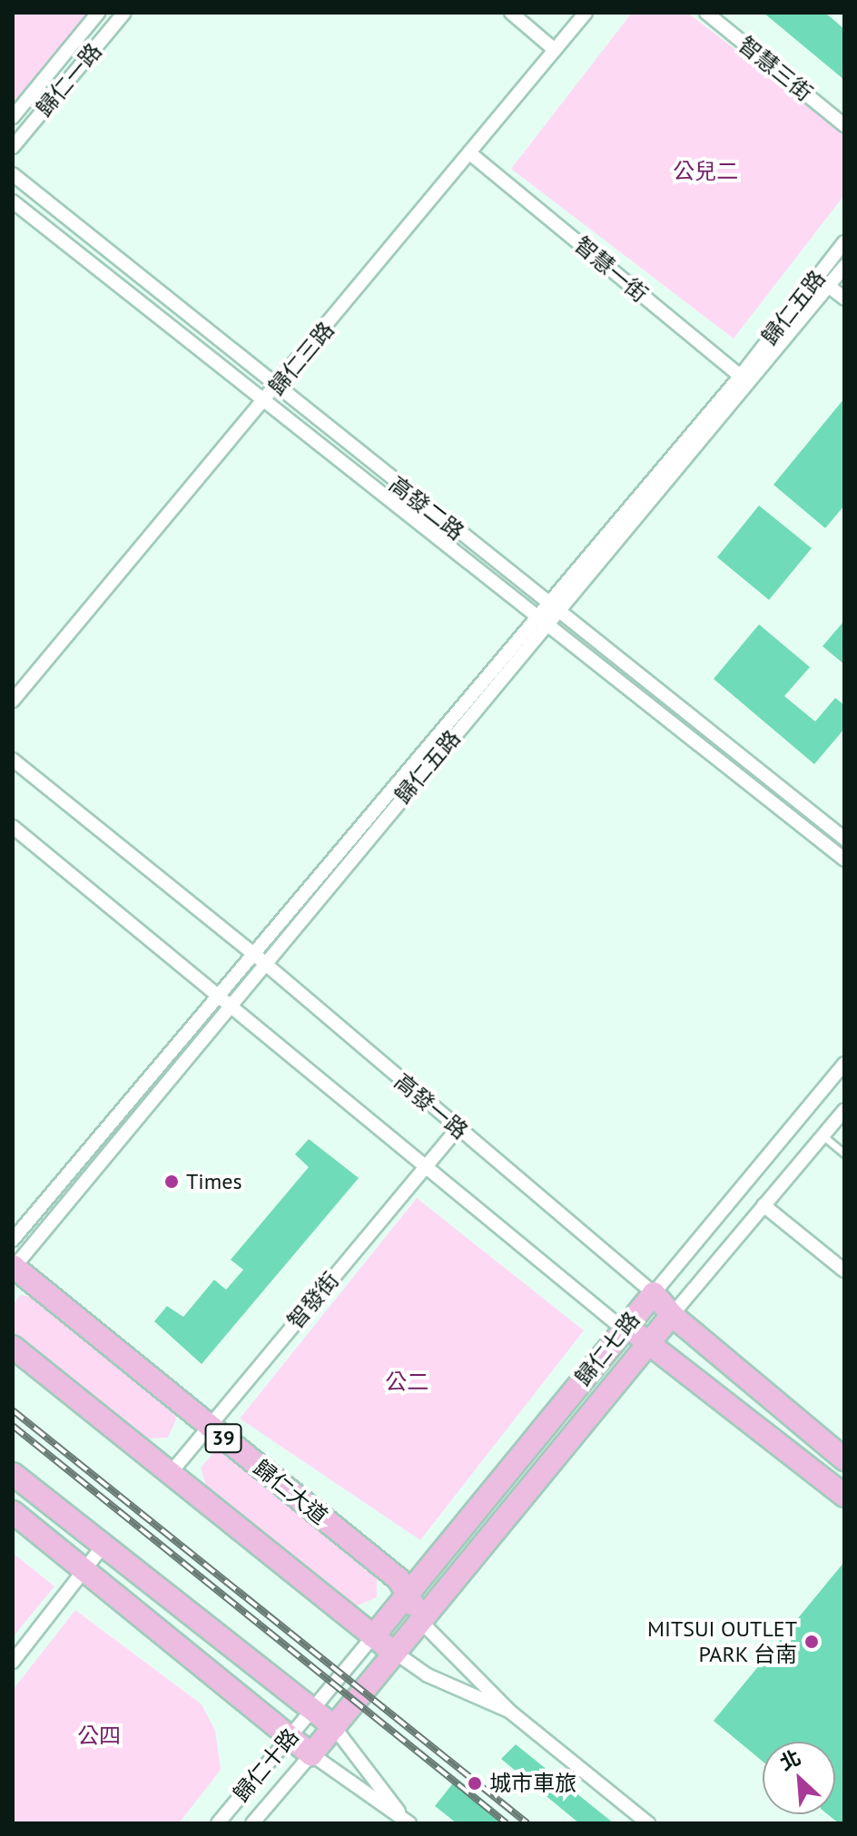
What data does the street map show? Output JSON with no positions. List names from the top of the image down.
{
  "streets": {
    "main road": [
      "高發一路",
      "歸仁七路",
      "39",
      "歸仁大道",
      "歸仁十路"
    ],
    "street": [
      "智慧三街",
      "歸仁一路",
      "智慧一街",
      "歸仁五路",
      "歸仁三路",
      "高發二路",
      "智發街"
    ]
  },
  "crossings": [
    ["智慧一街", "歸仁五路"],
    ["智慧一街", "歸仁三路"],
    ["歸仁五路", "高發二路"],
    ["歸仁五路", "高發一路"],
    ["歸仁五路", "歸仁大道"],
    ["歸仁三路", "高發二路"],
    ["高發一路", "智發街"],
    ["高發一路", "歸仁七路"],
    ["智發街", "歸仁大道"],
    ["歸仁七路", "歸仁大道"],
    ["歸仁七路", "歸仁十路"],
    ["歸仁大道", "歸仁十路"]
  ],
  "parks": ["公兒二", "公二", "公四"],
  "places": ["Times", "MITSUI OUTLET PARK 台南", "城市車旅"],
  "north": "top left"
}
